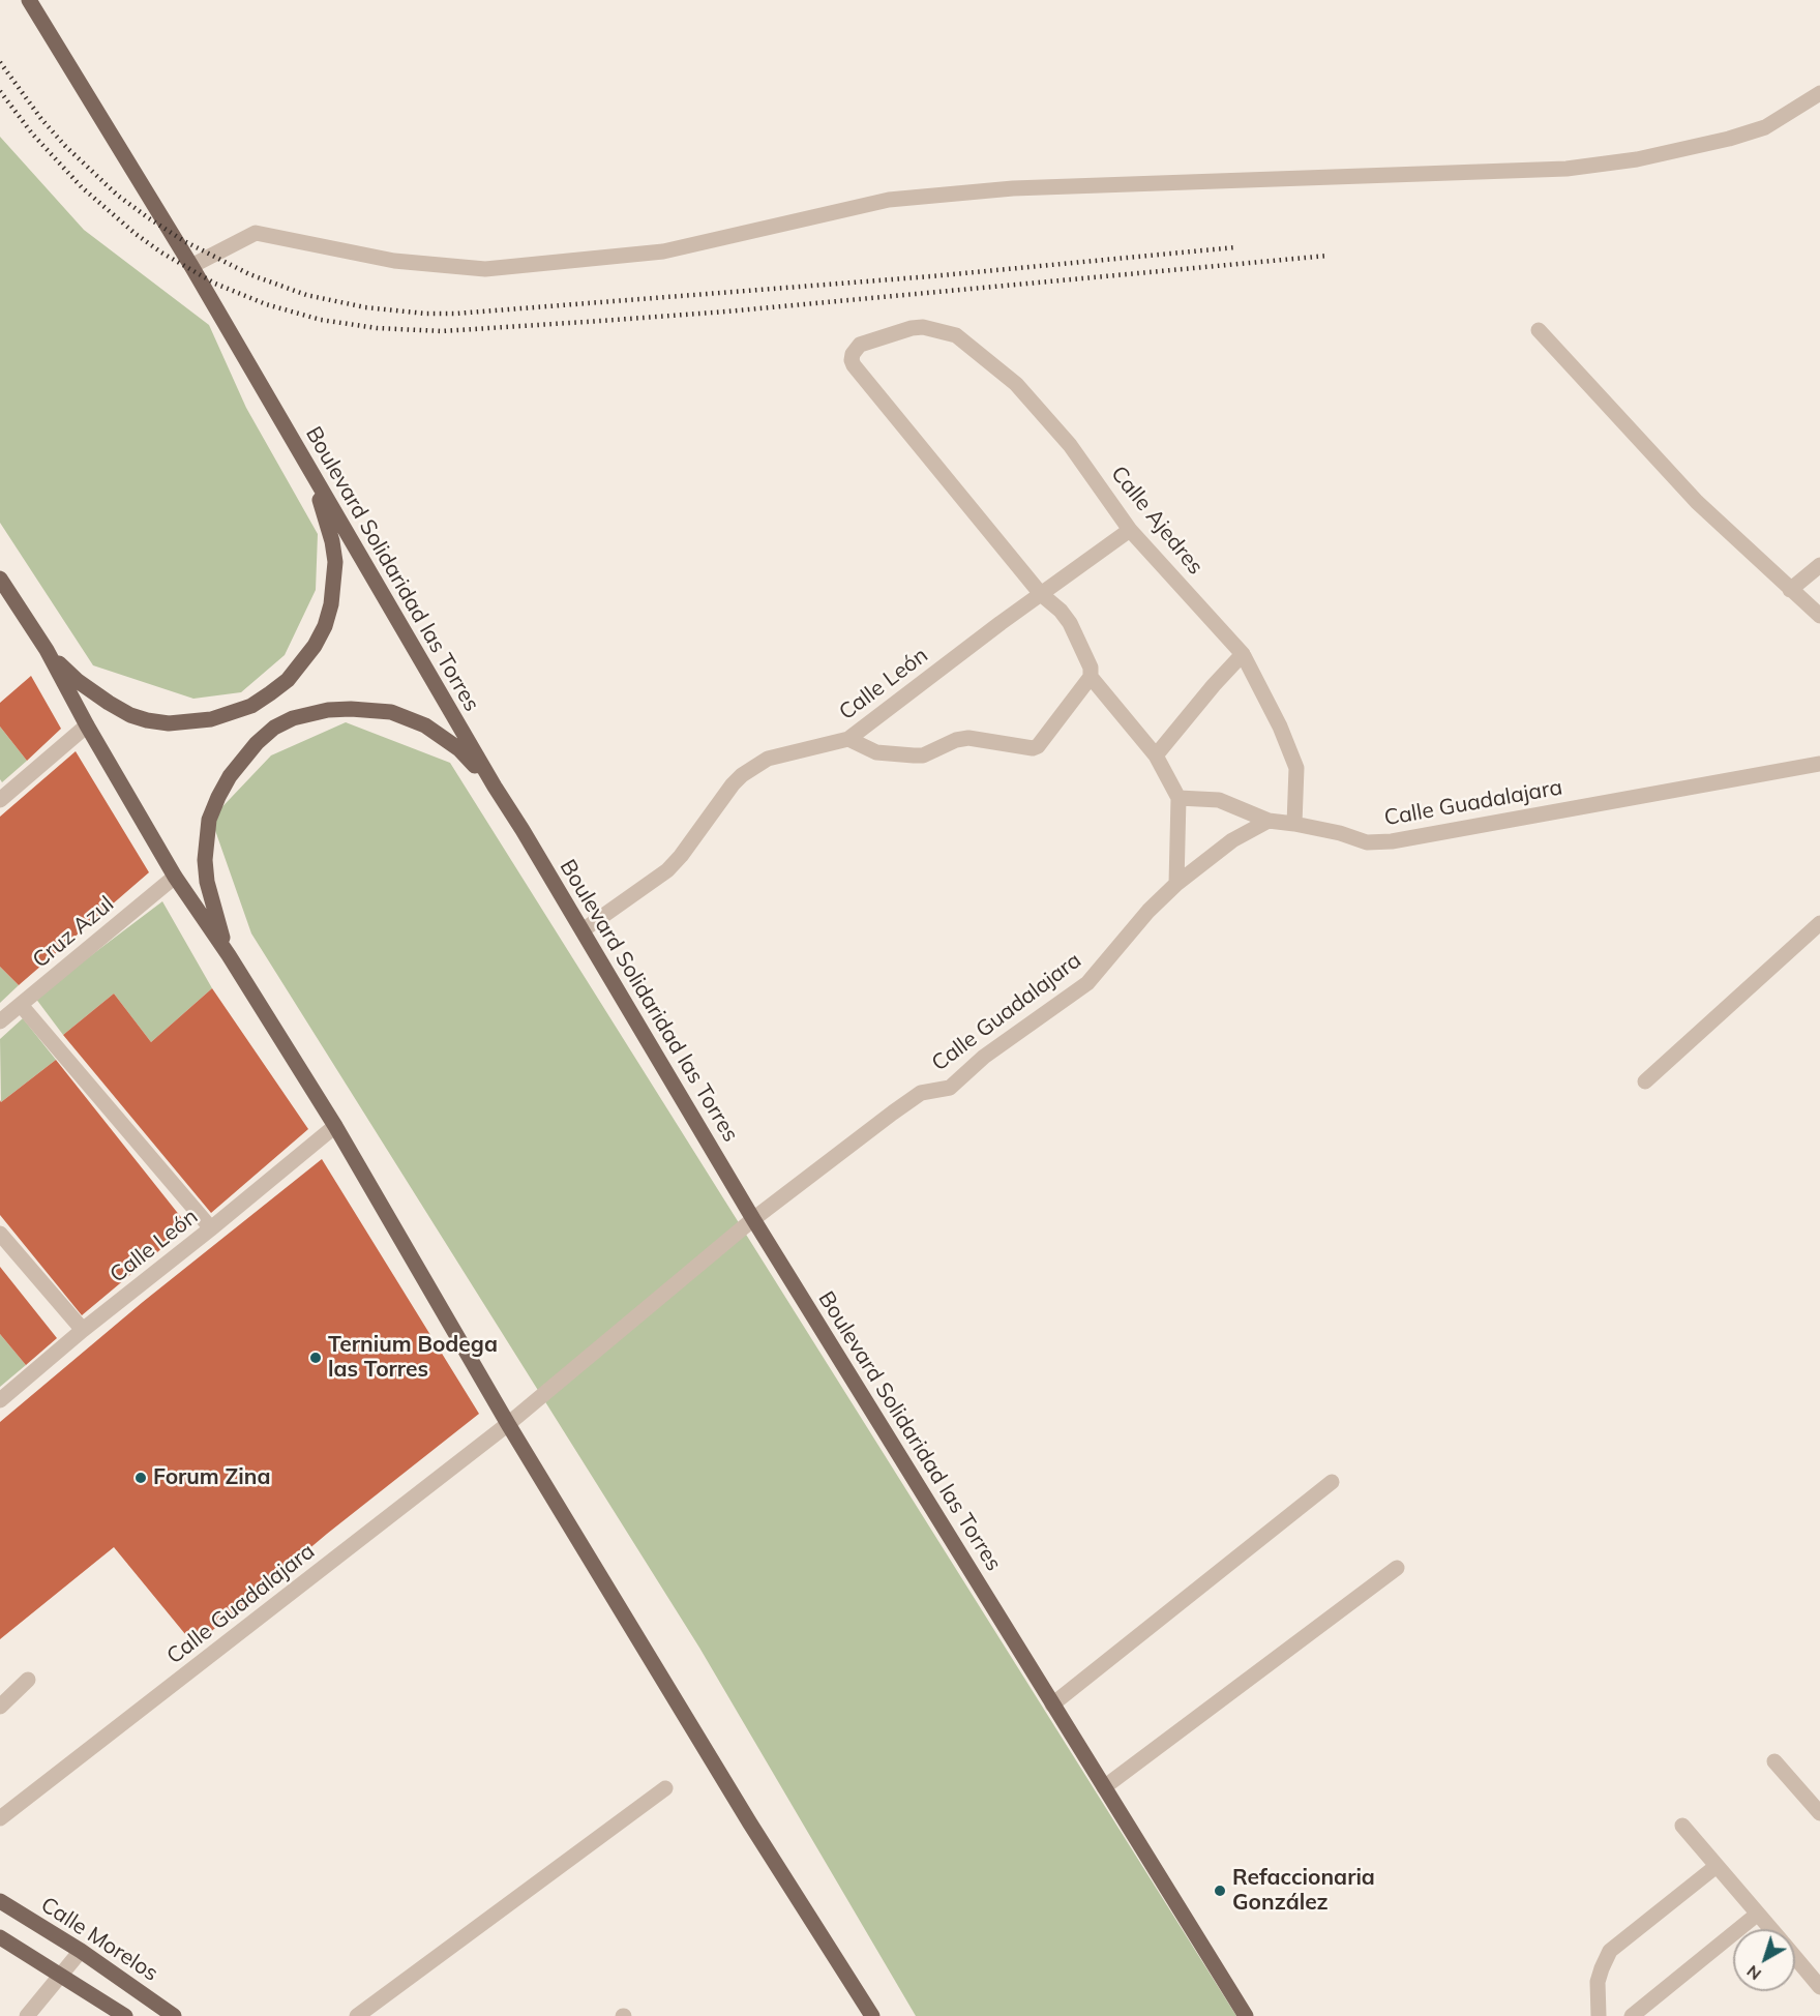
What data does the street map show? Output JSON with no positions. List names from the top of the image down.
{
  "streets": {
    "main road": ["Boulevard Solidaridad las Torres", "Calle Morelos"],
    "street": [
      "Calle Ajedres",
      "Calle León",
      "Calle Guadalajara",
      "Cruz Azul"
    ]
  },
  "crossings": [
    ["Calle Ajedres", "Calle León"],
    ["Calle Ajedres", "Calle Guadalajara"],
    ["Boulevard Solidaridad las Torres", "Calle León"],
    ["Boulevard Solidaridad las Torres", "Calle Guadalajara"]
  ],
  "places": ["Ternium Bodega las Torres", "Forum Zina", "Refaccionaria González"],
  "north": "bottom left"
}
